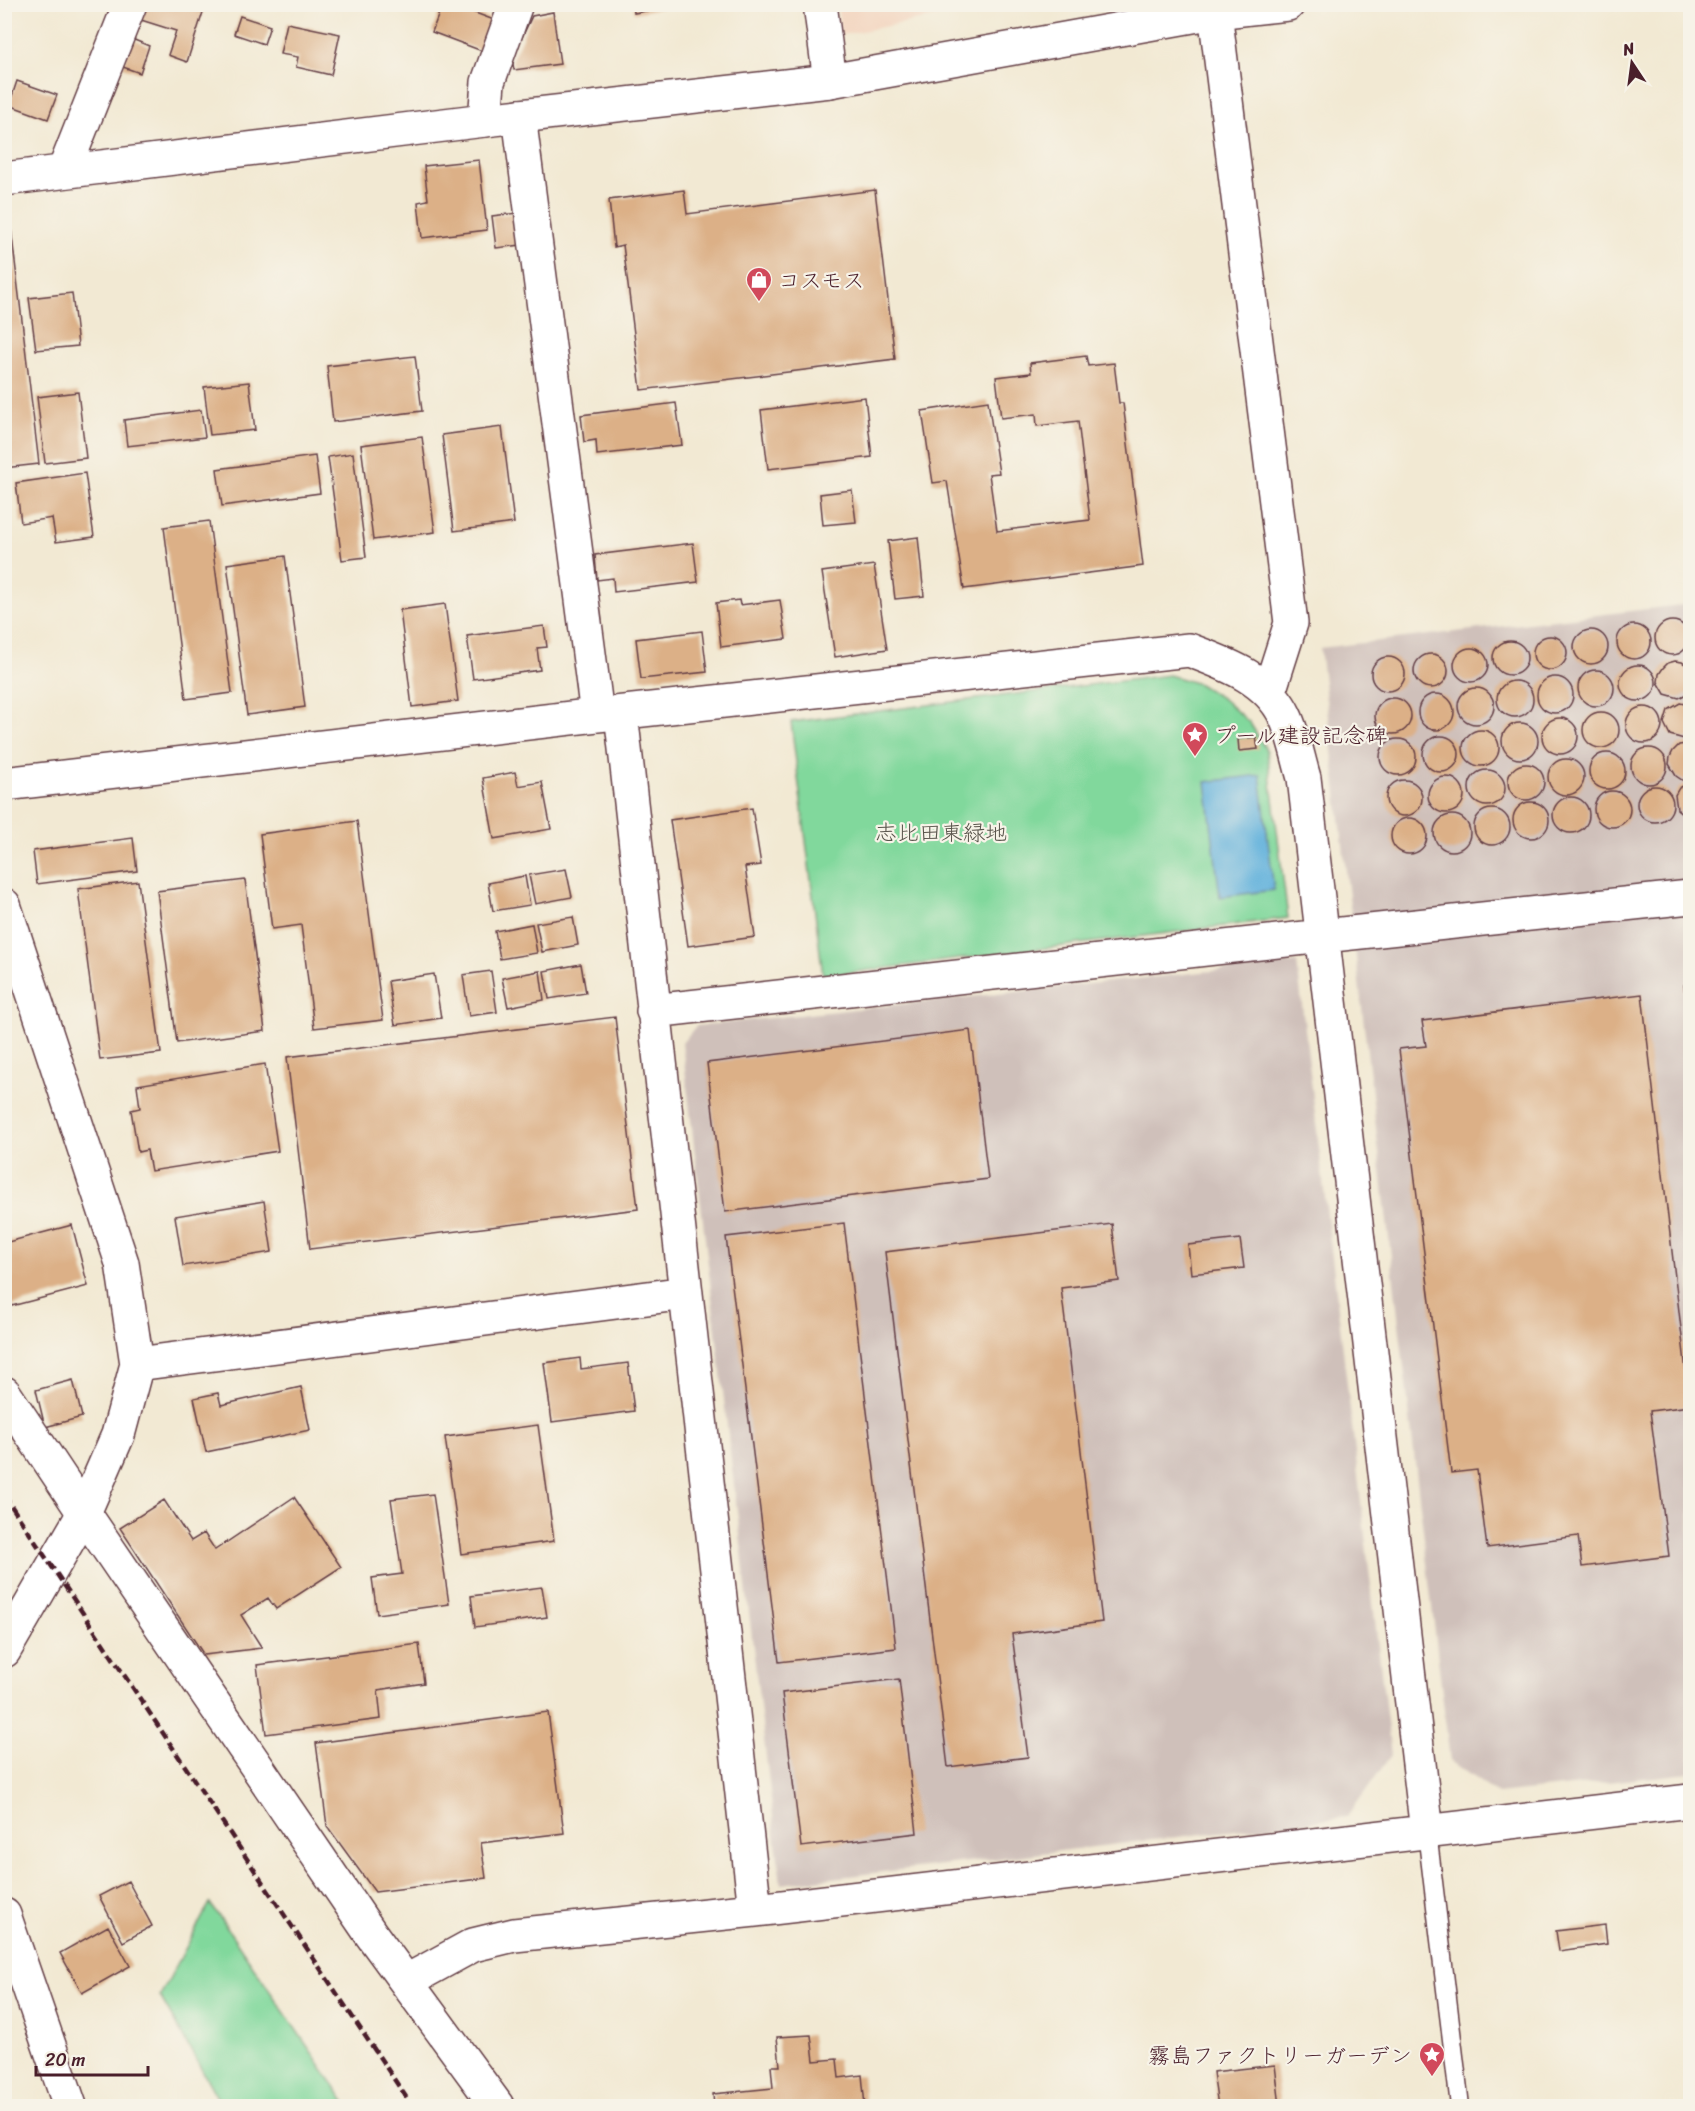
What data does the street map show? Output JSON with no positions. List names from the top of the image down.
{
  "parks": ["志比田東緑地"],
  "places": {
    "shop": ["コスモス"],
    "place": ["プール建設記念碑", "霧島ファクトリーガーデン"]
  },
  "scale_bar": "20 m",
  "north": "top"
}
